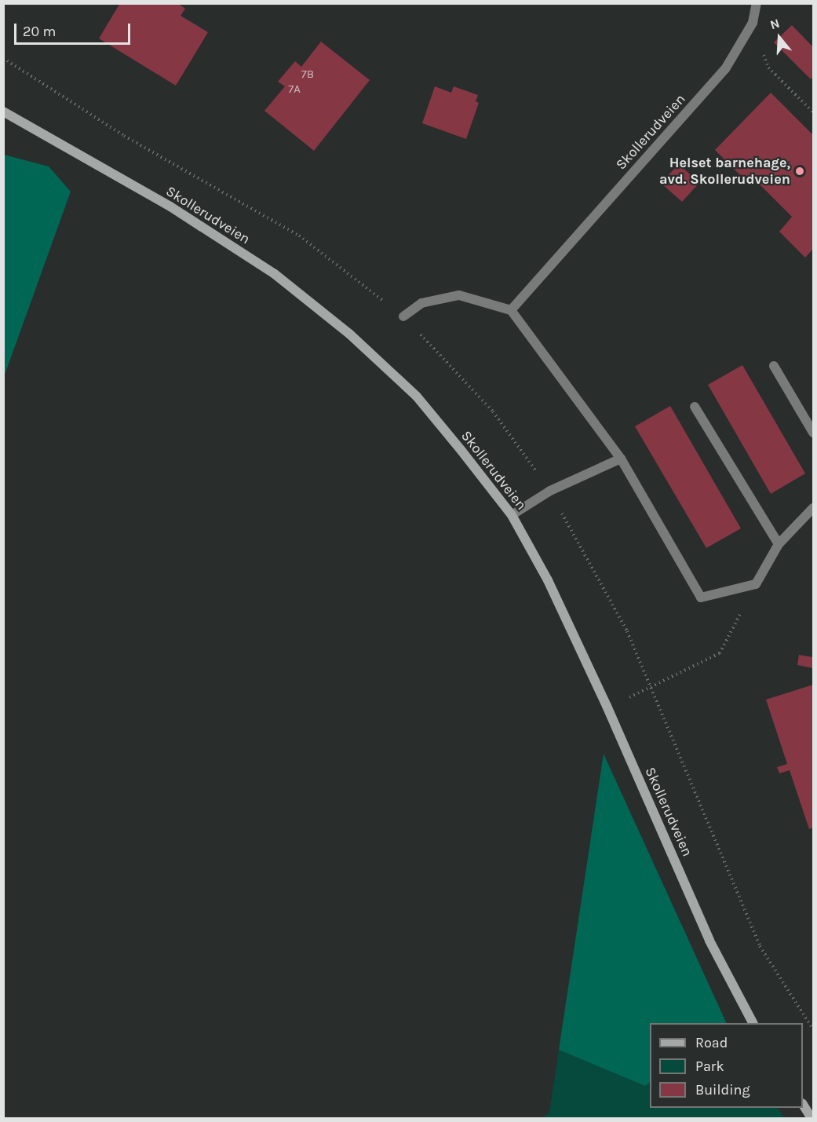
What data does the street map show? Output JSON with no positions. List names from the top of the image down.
{
  "streets": {
    "street": ["Skollerudveien"]
  },
  "places": ["Helset barnehage, avd. Skollerudveien"],
  "house_numbers": ["7B", "7A"],
  "legend": ["Road", "Park", "Building"],
  "scale_bar": "20 m",
  "north": "top"
}
